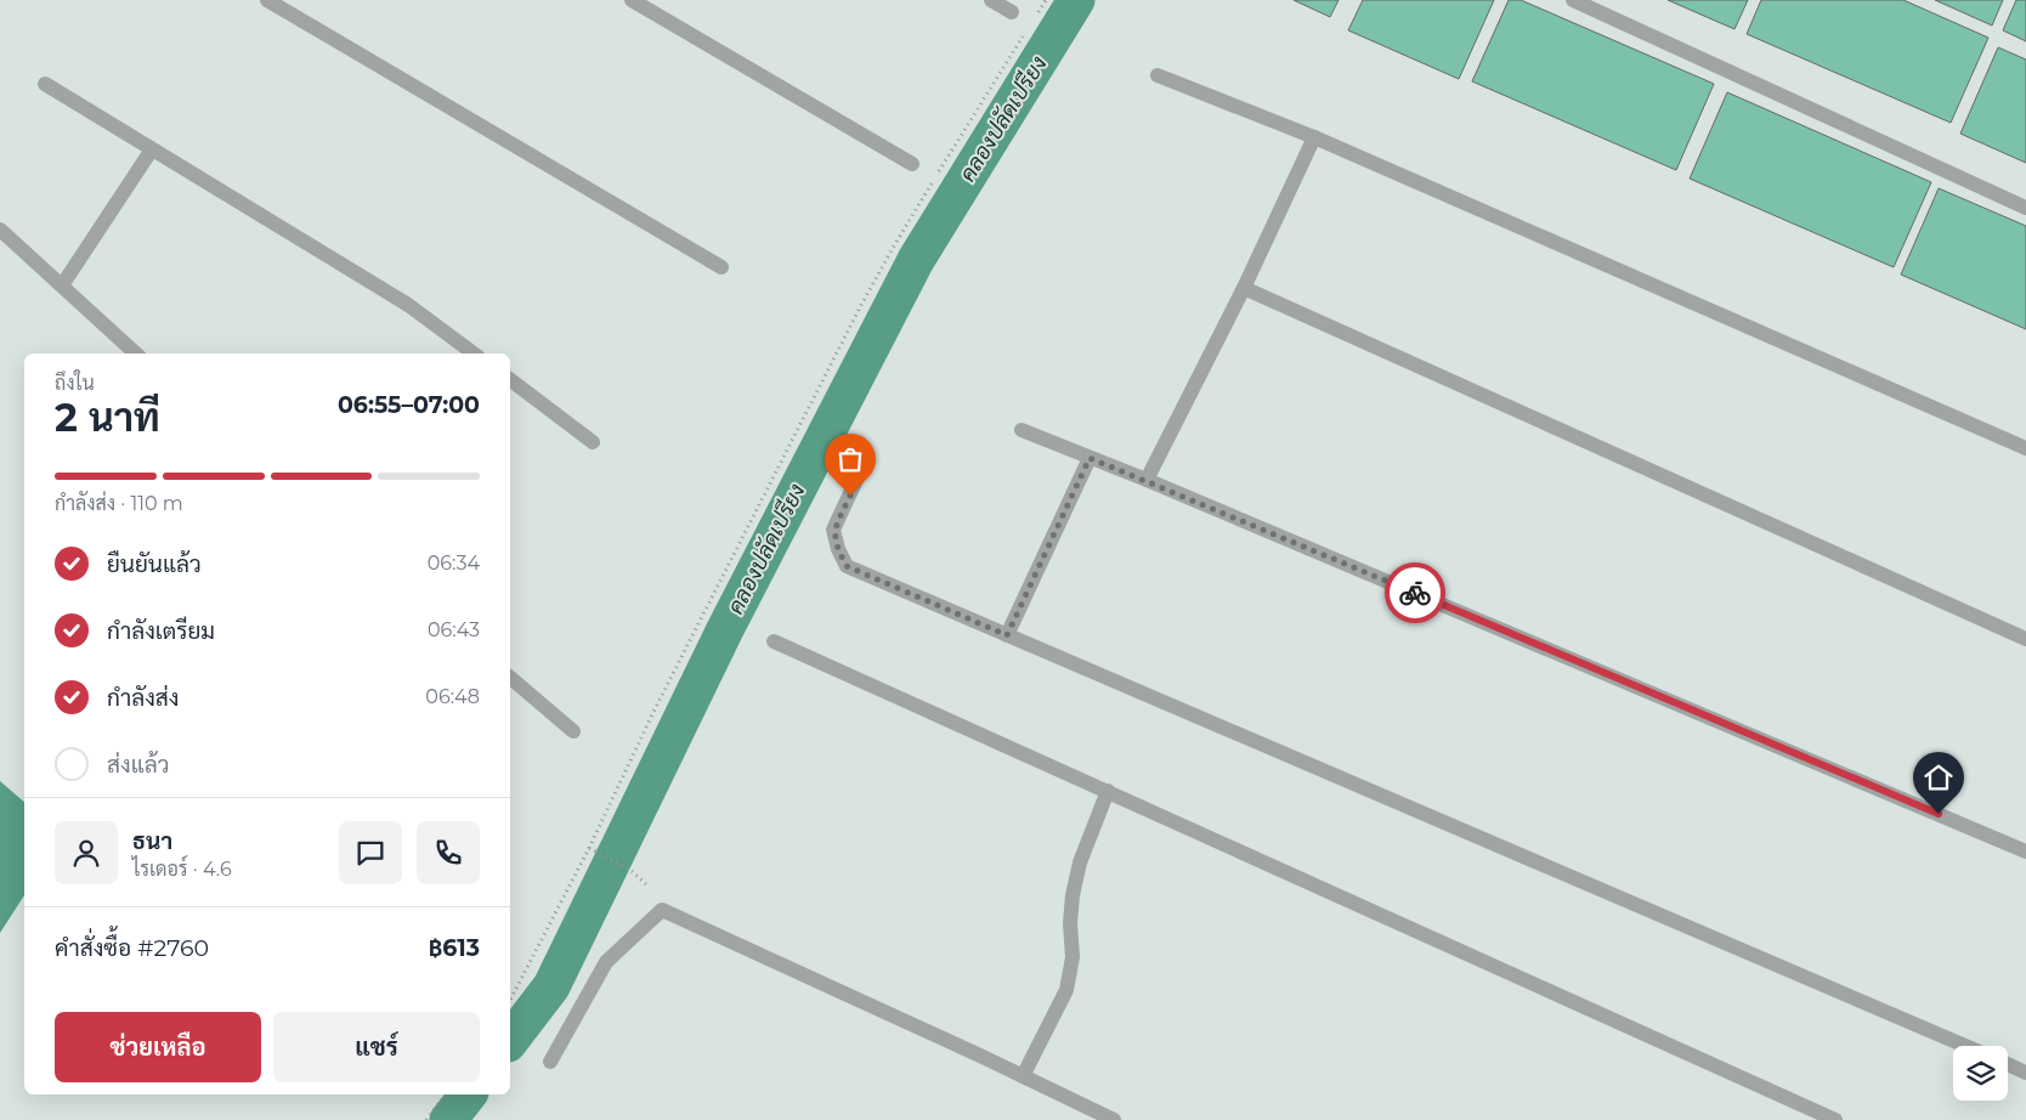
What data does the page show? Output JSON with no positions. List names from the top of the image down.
{
  "water": ["คลองปลัดเปรียง"],
  "page": {
    "heading": ["2 นาที", "ถึงใน", "06:55–07:00"],
    "panel": [
      "ธนา",
      "ไรเดอร์ · 4.6",
      "คำสั่งซื้อ #2760",
      "฿613"
    ],
    "bar": "กำลังส่ง · 110 m",
    "list": [
      ["ยืนยันแล้ว", "06:34"],
      ["กำลังเตรียม", "06:43"],
      ["กำลังส่ง", "06:48"],
      "ส่งแล้ว"
    ],
    "buttons": ["ช่วยเหลือ", "แชร์"]
  }
}
